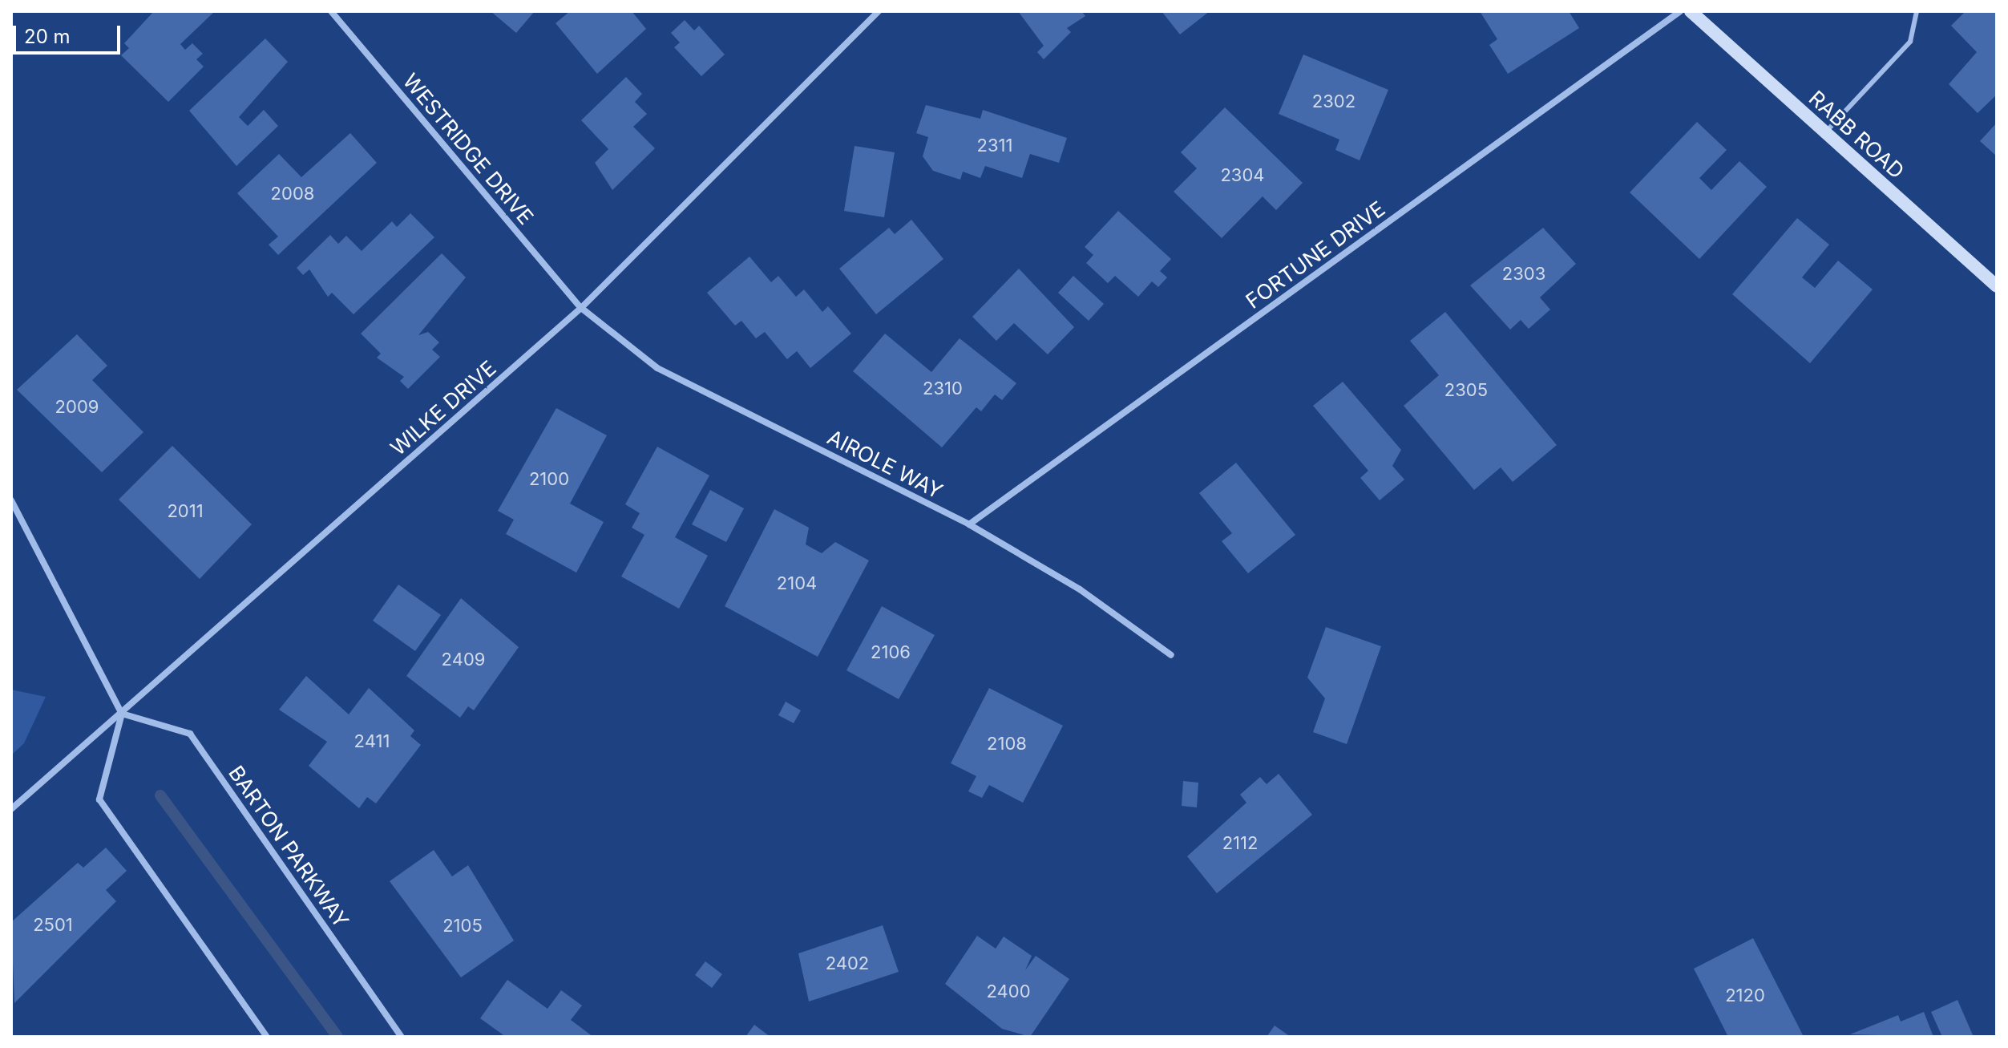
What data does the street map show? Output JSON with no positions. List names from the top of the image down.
{
  "streets": {
    "street": [
      "RABB ROAD",
      "WESTRIDGE DRIVE",
      "FORTUNE DRIVE",
      "WILKE DRIVE",
      "AIROLE WAY",
      "BARTON PARKWAY"
    ]
  },
  "crossings": [
    ["WESTRIDGE DRIVE", "WILKE DRIVE"],
    ["WESTRIDGE DRIVE", "AIROLE WAY"],
    ["FORTUNE DRIVE", "AIROLE WAY"],
    ["WILKE DRIVE", "AIROLE WAY"],
    ["WILKE DRIVE", "BARTON PARKWAY"]
  ],
  "house_numbers": [
    "2302",
    "2311",
    "2304",
    "2008",
    "2303",
    "2310",
    "2305",
    "2009",
    "2100",
    "2011",
    "2104",
    "2106",
    "2409",
    "2411",
    "2108",
    "2112",
    "2501",
    "2105",
    "2402",
    "2400",
    "2120"
  ],
  "scale_bar": "20 m"
}
